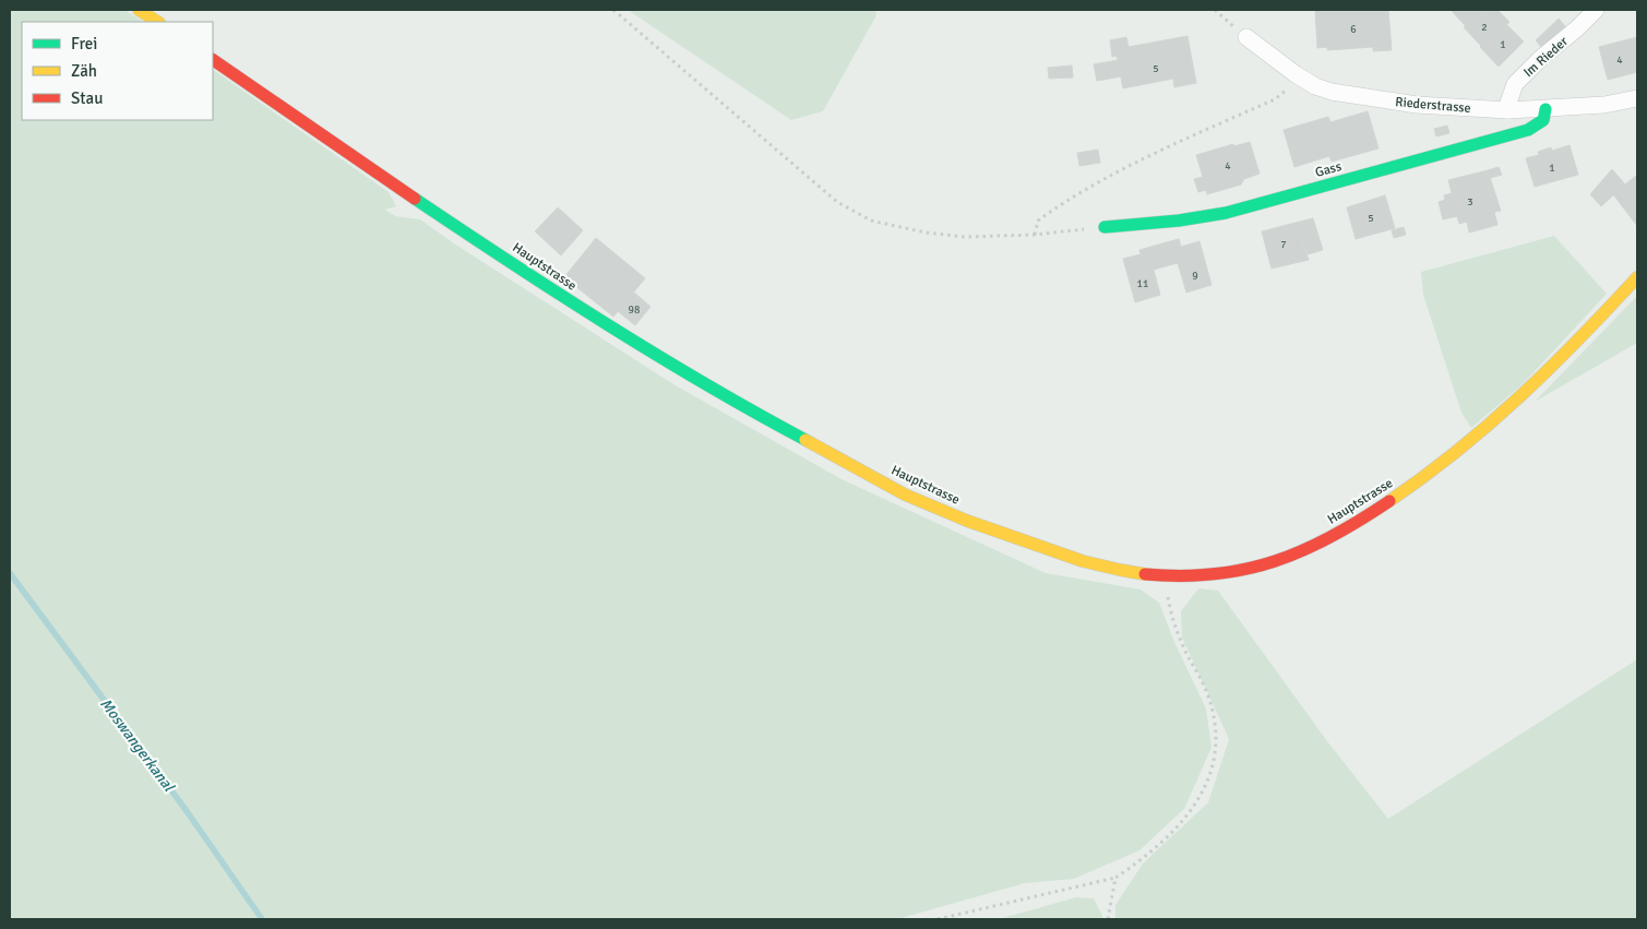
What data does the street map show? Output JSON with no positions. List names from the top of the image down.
{
  "streets": {
    "street": [
      "Im Rieder",
      "Riederstrasse",
      "Gass",
      "Hauptstrasse"
    ]
  },
  "crossings": [
    ["Im Rieder", "Riederstrasse"],
    ["Riederstrasse", "Gass"]
  ],
  "water": ["Moswangerkanal"],
  "house_numbers": [
    "2",
    "6",
    "1",
    "4",
    "5",
    "4",
    "1",
    "3",
    "5",
    "7",
    "9",
    "11",
    "98"
  ],
  "legend": ["Frei", "Zäh", "Stau"]
}
